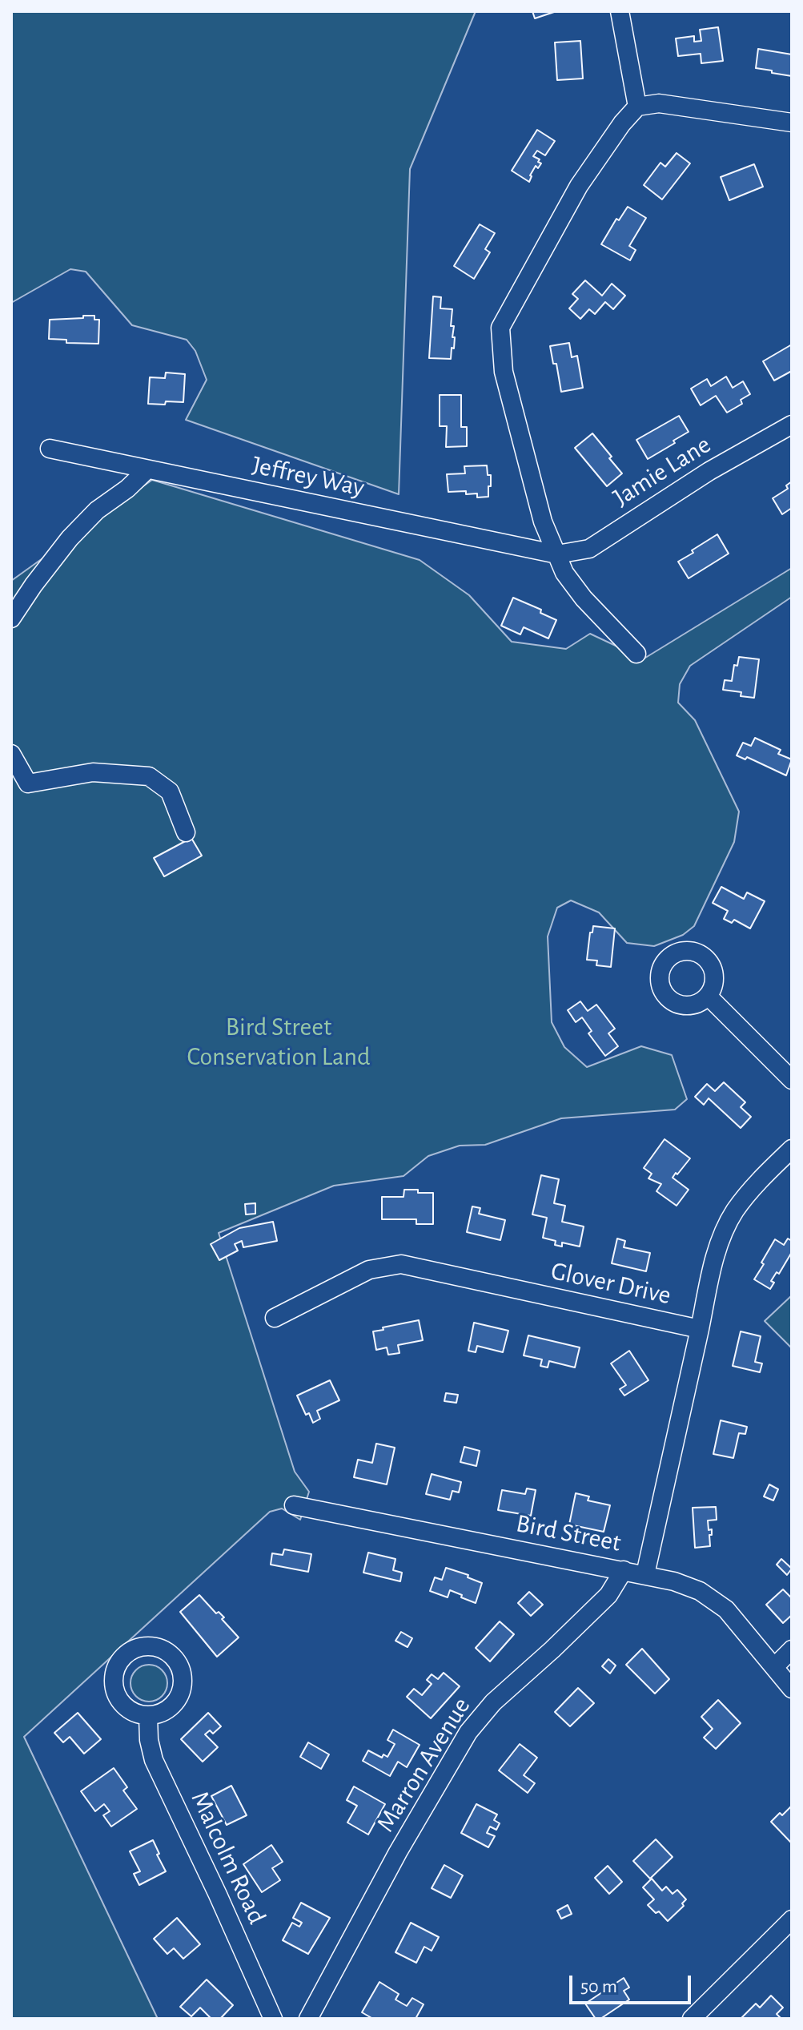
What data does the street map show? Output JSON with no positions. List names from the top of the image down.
{
  "streets": {
    "street": [
      "Jamie Lane",
      "Jeffrey Way",
      "Glover Drive",
      "Bird Street",
      "Marron Avenue",
      "Malcolm Road"
    ]
  },
  "crossings": [
    ["Jamie Lane", "Jeffrey Way"],
    ["Glover Drive", "Bird Street"],
    ["Bird Street", "Marron Avenue"]
  ],
  "parks": ["Bird Street Conservation Land"],
  "scale_bar": "50 m"
}
